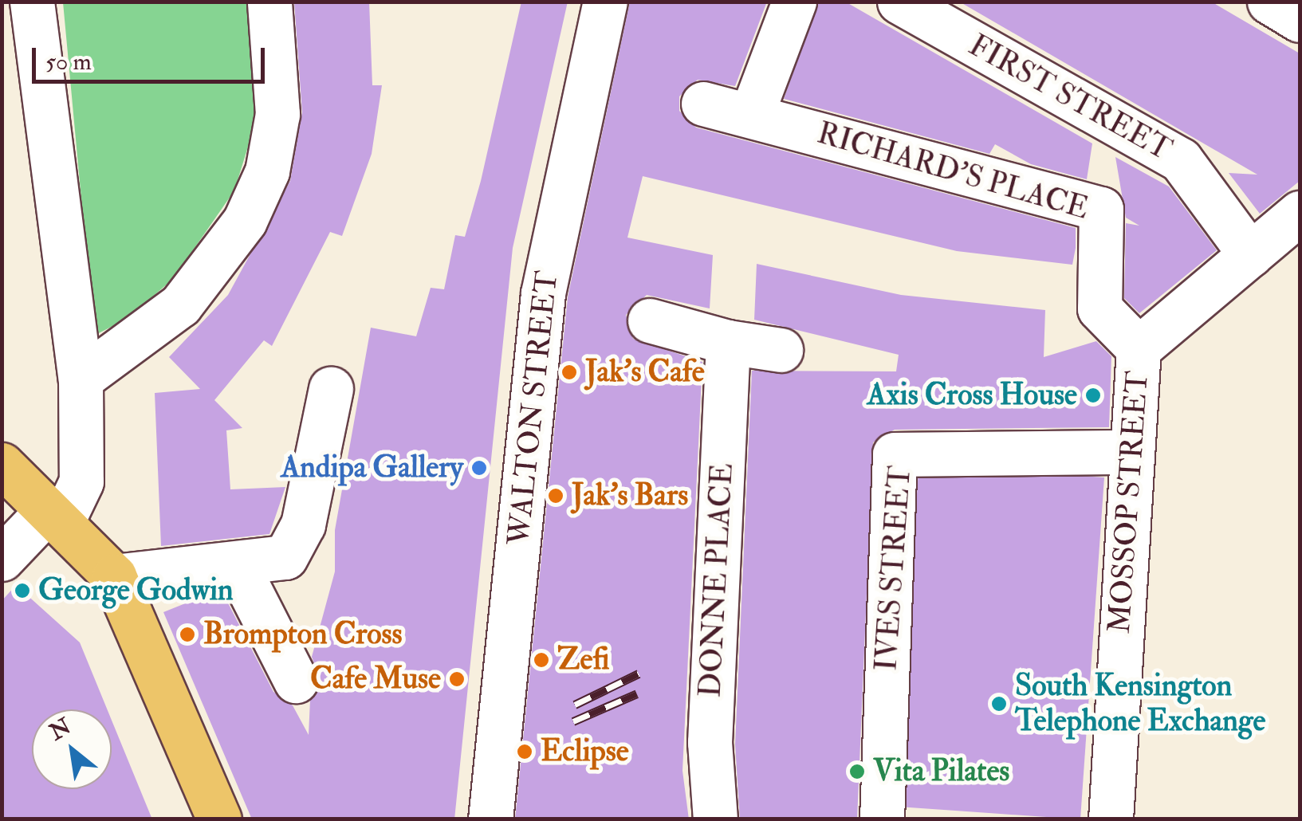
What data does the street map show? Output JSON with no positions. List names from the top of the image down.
{
  "streets": {
    "street": [
      "FIRST STREET",
      "RICHARD'S PLACE",
      "WALTON STREET",
      "MOSSOP STREET",
      "IVES STREET",
      "DONNE PLACE"
    ]
  },
  "crossings": [
    ["FIRST STREET", "MOSSOP STREET"],
    ["RICHARD'S PLACE", "MOSSOP STREET"],
    ["MOSSOP STREET", "IVES STREET"]
  ],
  "places": [
    "Jak's Cafe",
    "Axis Cross House",
    "Andipa Gallery",
    "Jak's Bars",
    "George Godwin",
    "Brompton Cross",
    "Zefi",
    "Cafe Muse",
    "South Kensington Telephone Exchange",
    "Eclipse",
    "Vita Pilates"
  ],
  "scale_bar": "50 m",
  "north": "top left"
}
